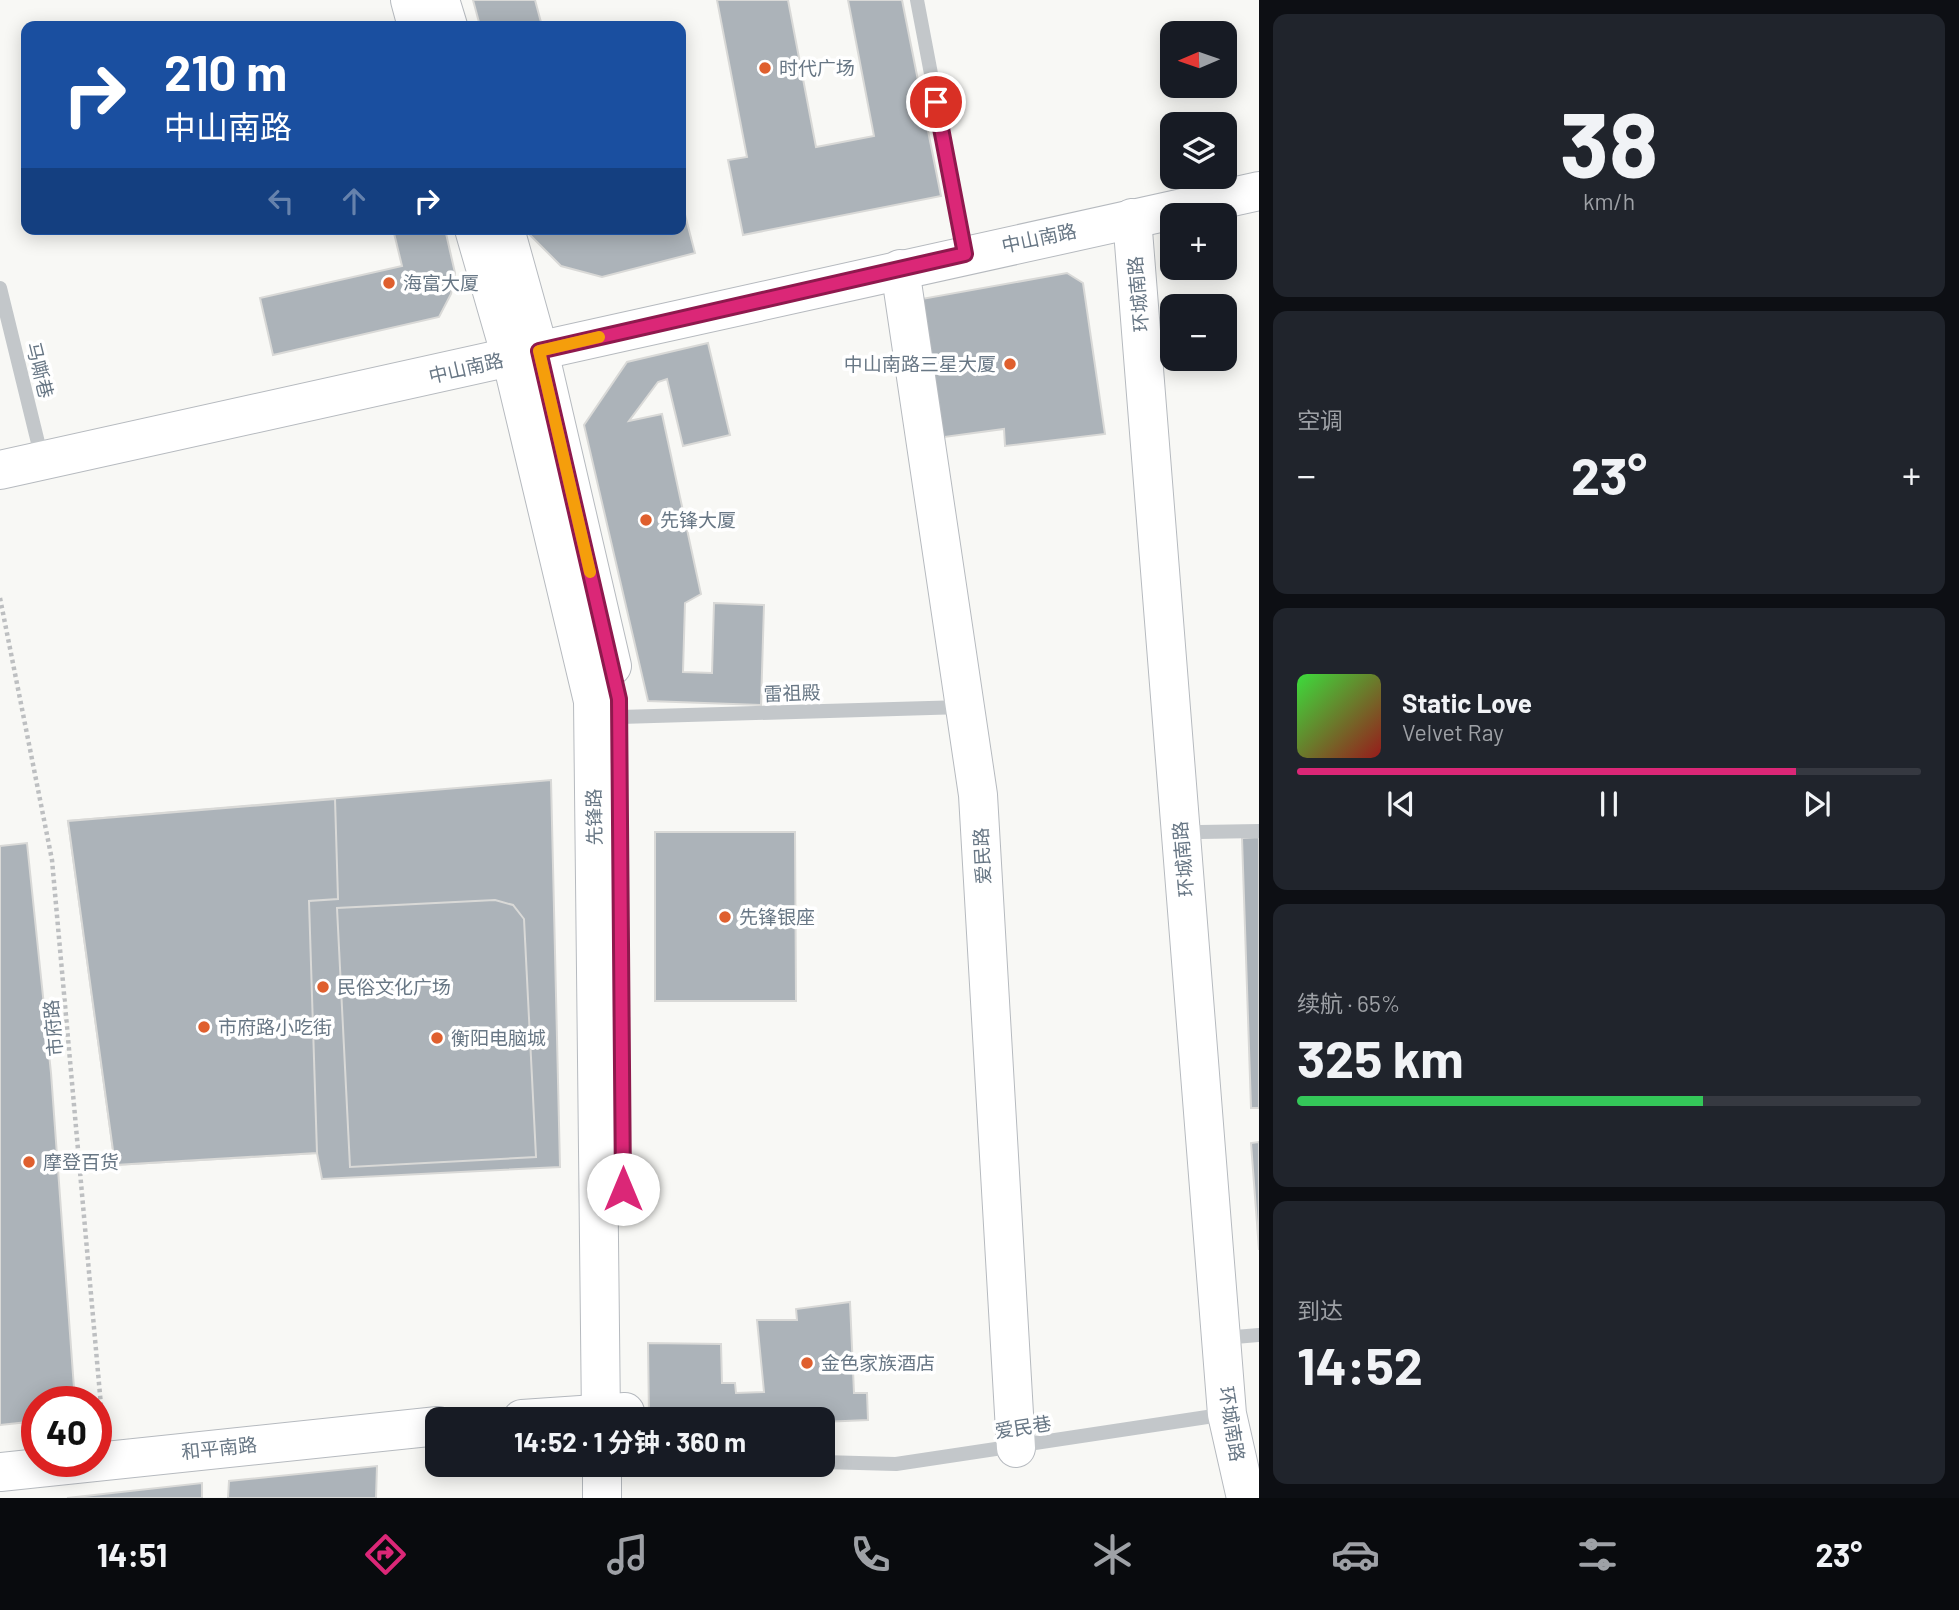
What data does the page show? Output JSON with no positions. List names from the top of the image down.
{
  "streets": {
    "street": [
      "中山南路",
      "环城南路",
      "先锋路",
      "爱民路",
      "和平南路"
    ],
    "lane": ["马嘶巷", "雷祖殿", "爱民巷"],
    "path": ["市府路"]
  },
  "crossings": [
    ["中山南路", "环城南路"],
    ["中山南路", "马嘶巷"],
    ["中山南路", "先锋路"],
    ["中山南路", "爱民路"],
    ["环城南路", "爱民巷"],
    ["雷祖殿", "先锋路"],
    ["雷祖殿", "爱民路"],
    ["爱民路", "爱民巷"]
  ],
  "places": [
    "时代广场",
    "海富大厦",
    "中山南路三星大厦",
    "先锋大厦",
    "先锋银座",
    "民俗文化广场",
    "市府路小吃街",
    "衡阳电脑城",
    "摩登百货",
    "金色家族酒店"
  ],
  "north": "left",
  "page": {
    "tile": [
      ["38", "km/h"],
      "空调",
      ["续航 · 65%", "325 km"],
      ["到达", "14:52"]
    ],
    "map_buttons": ["+", "−"],
    "turn": ["210 m", "中山南路"],
    "heat": ["−", "23°", "+"],
    "song": ["Static Love", "Velvet Ray"],
    "limit": "40",
    "trip": "14:52 · 1 分钟 · 360 m",
    "tabs": ["14:51", "23°"]
  }
}
